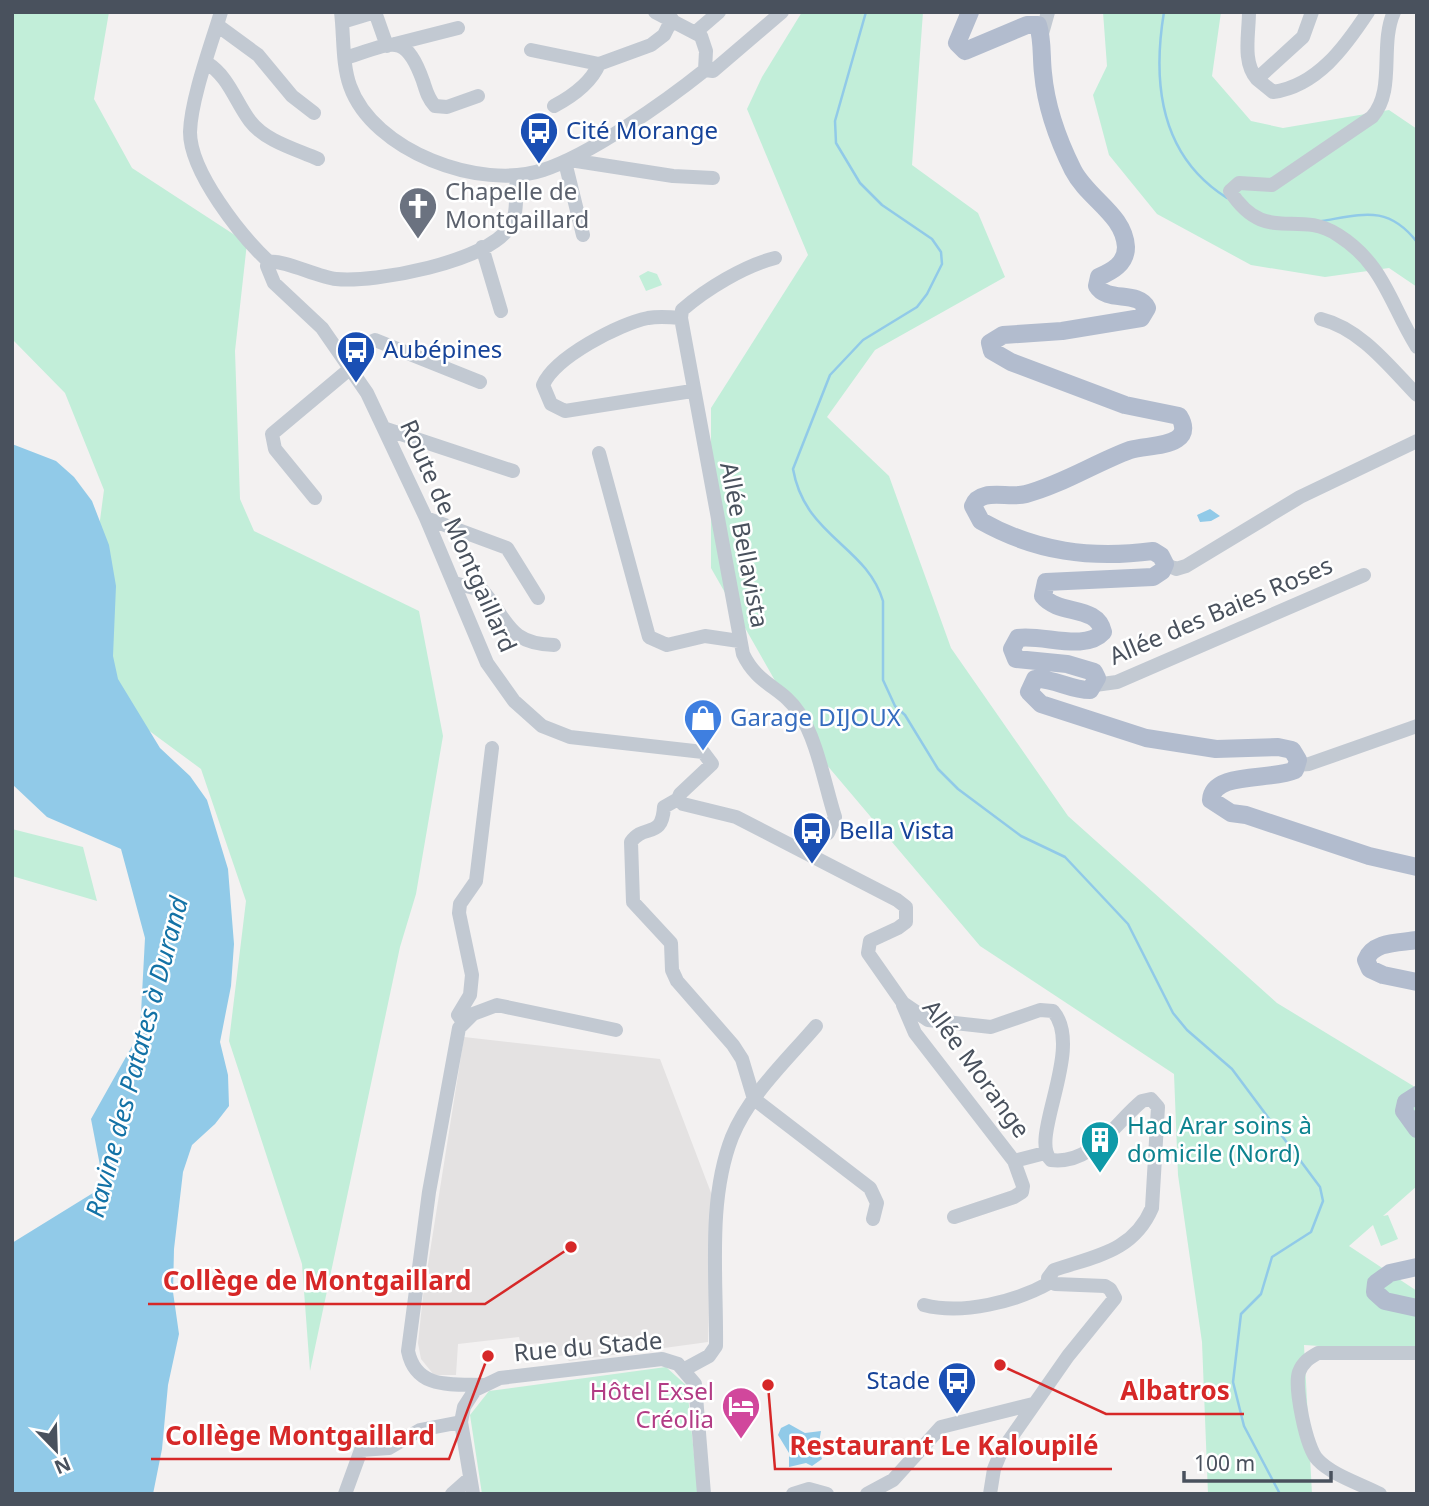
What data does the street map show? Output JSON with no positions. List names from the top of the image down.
{
  "streets": {
    "street": [
      "Route de Montgaillard",
      "Allée Bellavista",
      "Allée des Baies Roses",
      "Allée Morange",
      "Rue du Stade"
    ]
  },
  "water": ["Ravine des Patates à Durand"],
  "places": {
    "bus stop": [
      "Cité Morange",
      "Aubépines",
      "Bella Vista",
      "Stade"
    ],
    "church": ["Chapelle de Montgaillard"],
    "shop": ["Garage DIJOUX"],
    "building": ["Had Arar soins à domicile (Nord)"],
    "other": [
      "Collège de Montgaillard",
      "Collège Montgaillard",
      "Albatros",
      "Restaurant Le Kaloupilé"
    ],
    "hotel": ["Hôtel Exsel Créolia"]
  },
  "scale_bar": "100 m",
  "north": "bottom right"
}
